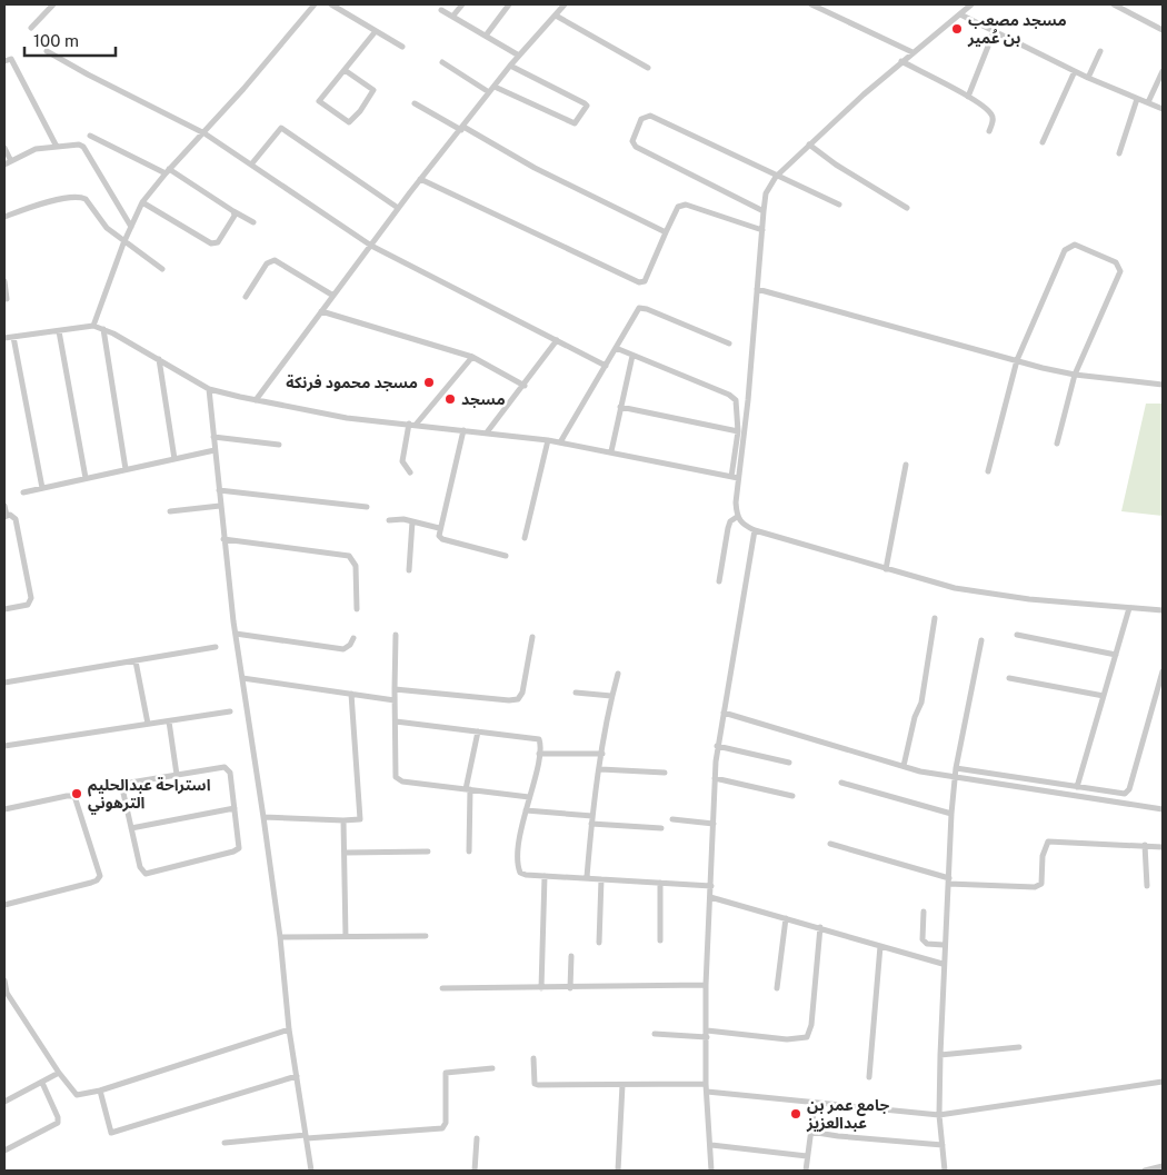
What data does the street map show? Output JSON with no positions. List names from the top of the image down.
{
  "places": [
    "مسجد مصعب بن عُمير",
    "مسجد محمود فرنكة",
    "مسجد",
    "استراحة عبدالحليم الترهوني",
    "جامع عمر بن عبدالعزيز"
  ],
  "scale_bar": "100 m"
}
